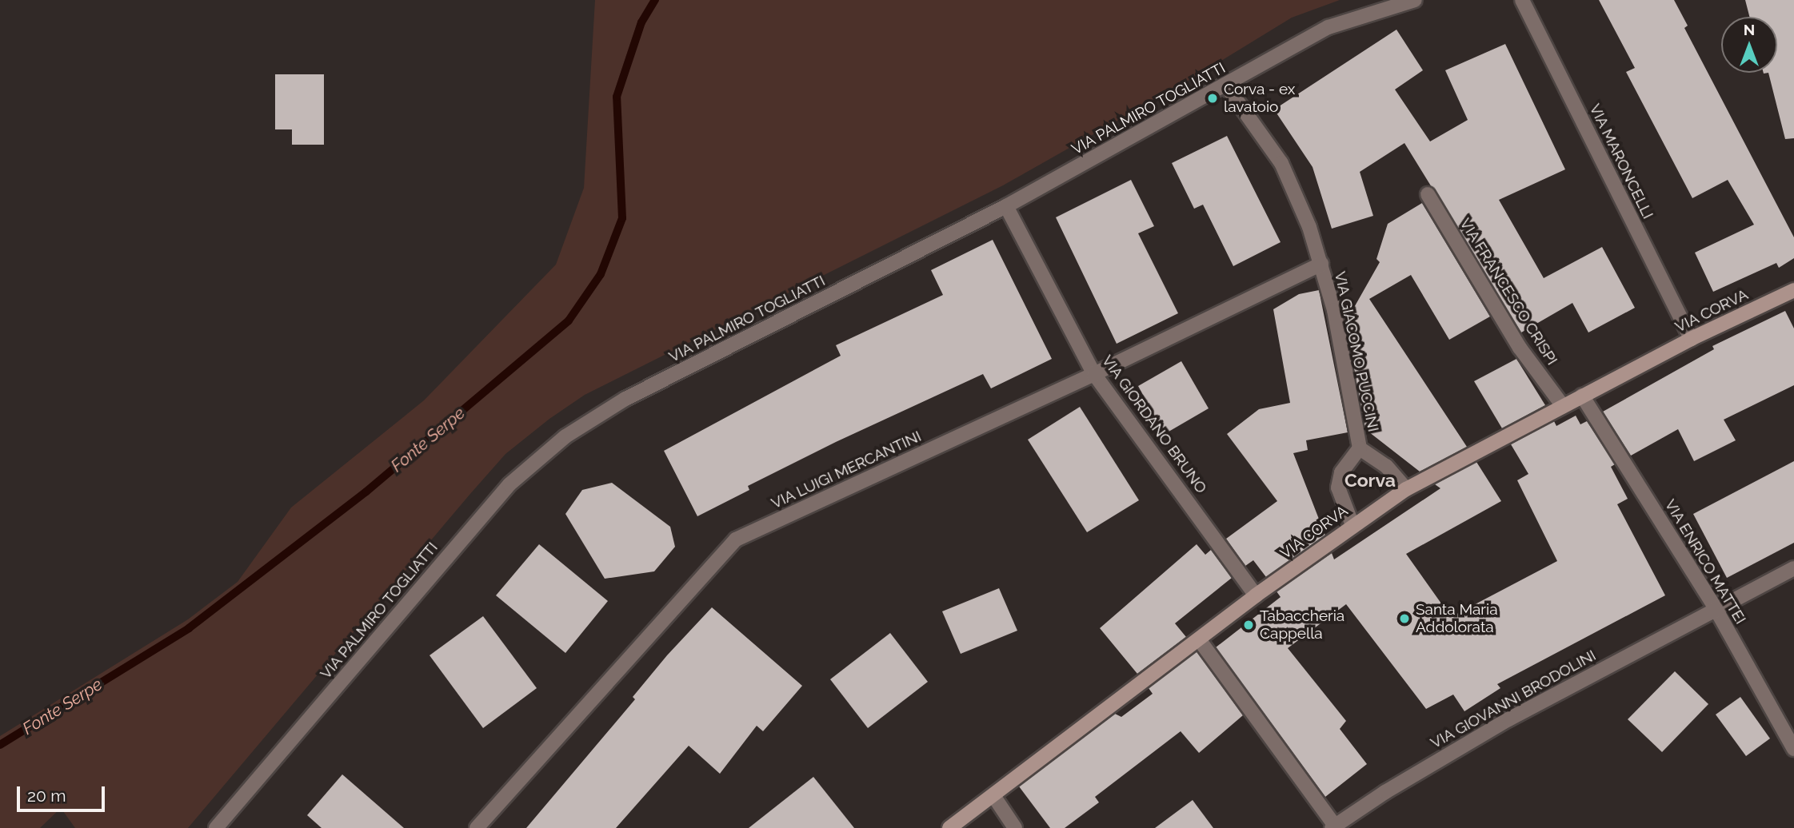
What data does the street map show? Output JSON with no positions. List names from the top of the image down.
{
  "streets": {
    "street": [
      "VIA PALMIRO TOGLIATTI",
      "VIA MARONCELLI",
      "VIA FRANCESCO CRISPI",
      "VIA CORVA",
      "VIA GIACOMO PUCCINI",
      "VIA GIORDANO BRUNO",
      "VIA LUIGI MERCANTINI",
      "VIA ENRICO MATTEI",
      "VIA GIOVANNI BRODOLINI"
    ]
  },
  "crossings": [
    ["VIA PALMIRO TOGLIATTI", "VIA GIACOMO PUCCINI"],
    ["VIA PALMIRO TOGLIATTI", "VIA GIORDANO BRUNO"],
    ["VIA MARONCELLI", "VIA CORVA"],
    ["VIA FRANCESCO CRISPI", "VIA CORVA"],
    ["VIA CORVA", "VIA GIORDANO BRUNO"],
    ["VIA CORVA", "VIA ENRICO MATTEI"],
    ["VIA GIACOMO PUCCINI", "VIA LUIGI MERCANTINI"],
    ["VIA GIORDANO BRUNO", "VIA LUIGI MERCANTINI"],
    ["VIA ENRICO MATTEI", "VIA GIOVANNI BRODOLINI"]
  ],
  "districts": ["Corva"],
  "water": ["Fonte Serpe"],
  "places": ["Corva - ex lavatoio", "Santa Maria Addolorata", "Tabaccheria Cappella"],
  "scale_bar": "20 m",
  "north": "top"
}
